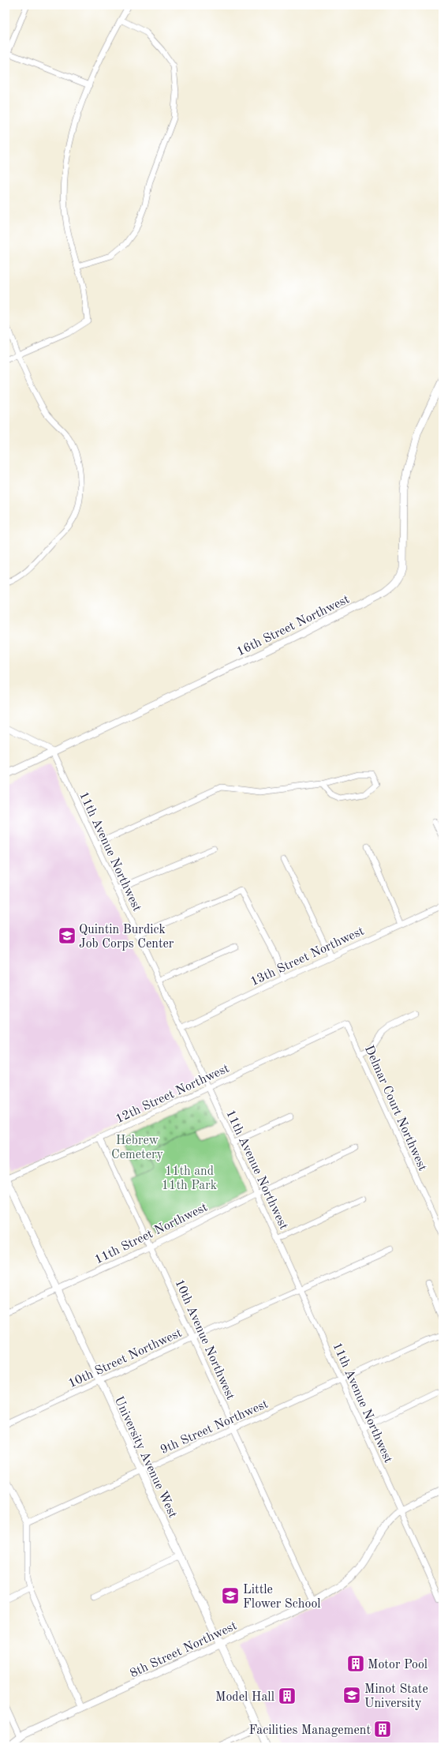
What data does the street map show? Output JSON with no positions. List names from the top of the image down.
{
  "streets": {
    "street": [
      "16th Street Northwest",
      "11th Avenue Northwest",
      "13th Street Northwest",
      "12th Street Northwest",
      "Delmar Court Northwest",
      "11th Street Northwest",
      "10th Avenue Northwest",
      "10th Street Northwest",
      "9th Street Northwest",
      "University Avenue West",
      "8th Street Northwest"
    ]
  },
  "crossings": [
    ["16th Street Northwest", "11th Avenue Northwest"],
    ["11th Avenue Northwest", "13th Street Northwest"],
    ["11th Avenue Northwest", "12th Street Northwest"],
    ["11th Avenue Northwest", "11th Street Northwest"],
    ["11th Avenue Northwest", "10th Street Northwest"],
    ["11th Avenue Northwest", "9th Street Northwest"],
    ["11th Avenue Northwest", "8th Street Northwest"],
    ["12th Street Northwest", "Delmar Court Northwest"],
    ["12th Street Northwest", "10th Avenue Northwest"],
    ["12th Street Northwest", "University Avenue West"],
    ["11th Street Northwest", "10th Avenue Northwest"],
    ["11th Street Northwest", "University Avenue West"],
    ["10th Avenue Northwest", "10th Street Northwest"],
    ["10th Avenue Northwest", "9th Street Northwest"],
    ["10th Avenue Northwest", "8th Street Northwest"],
    ["10th Street Northwest", "University Avenue West"],
    ["9th Street Northwest", "University Avenue West"],
    ["University Avenue West", "8th Street Northwest"]
  ],
  "parks": ["Hebrew Cemetery", "11th and 11th Park"],
  "places": {
    "school or university": ["Quintin Burdick Job Corps Center", "Little Flower School", "Minot State University"],
    "building": ["Motor Pool", "Model Hall", "Facilities Management"]
  }
}
